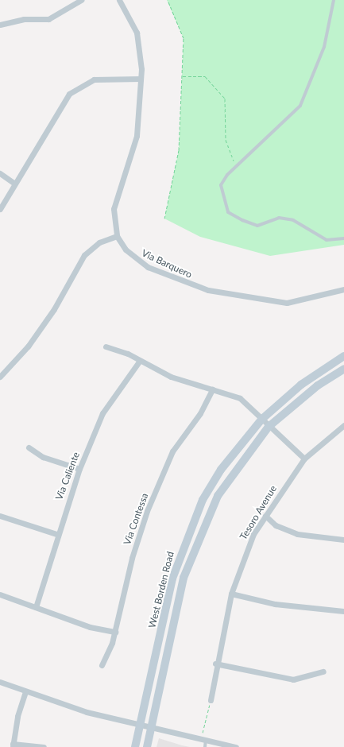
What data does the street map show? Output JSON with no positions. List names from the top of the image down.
{
  "streets": {
    "main road": ["West Borden Road"],
    "street": [
      "Via Barquero",
      "Via Caliente",
      "Tesoro Avenue",
      "Via Contessa"
    ]
  }
}
